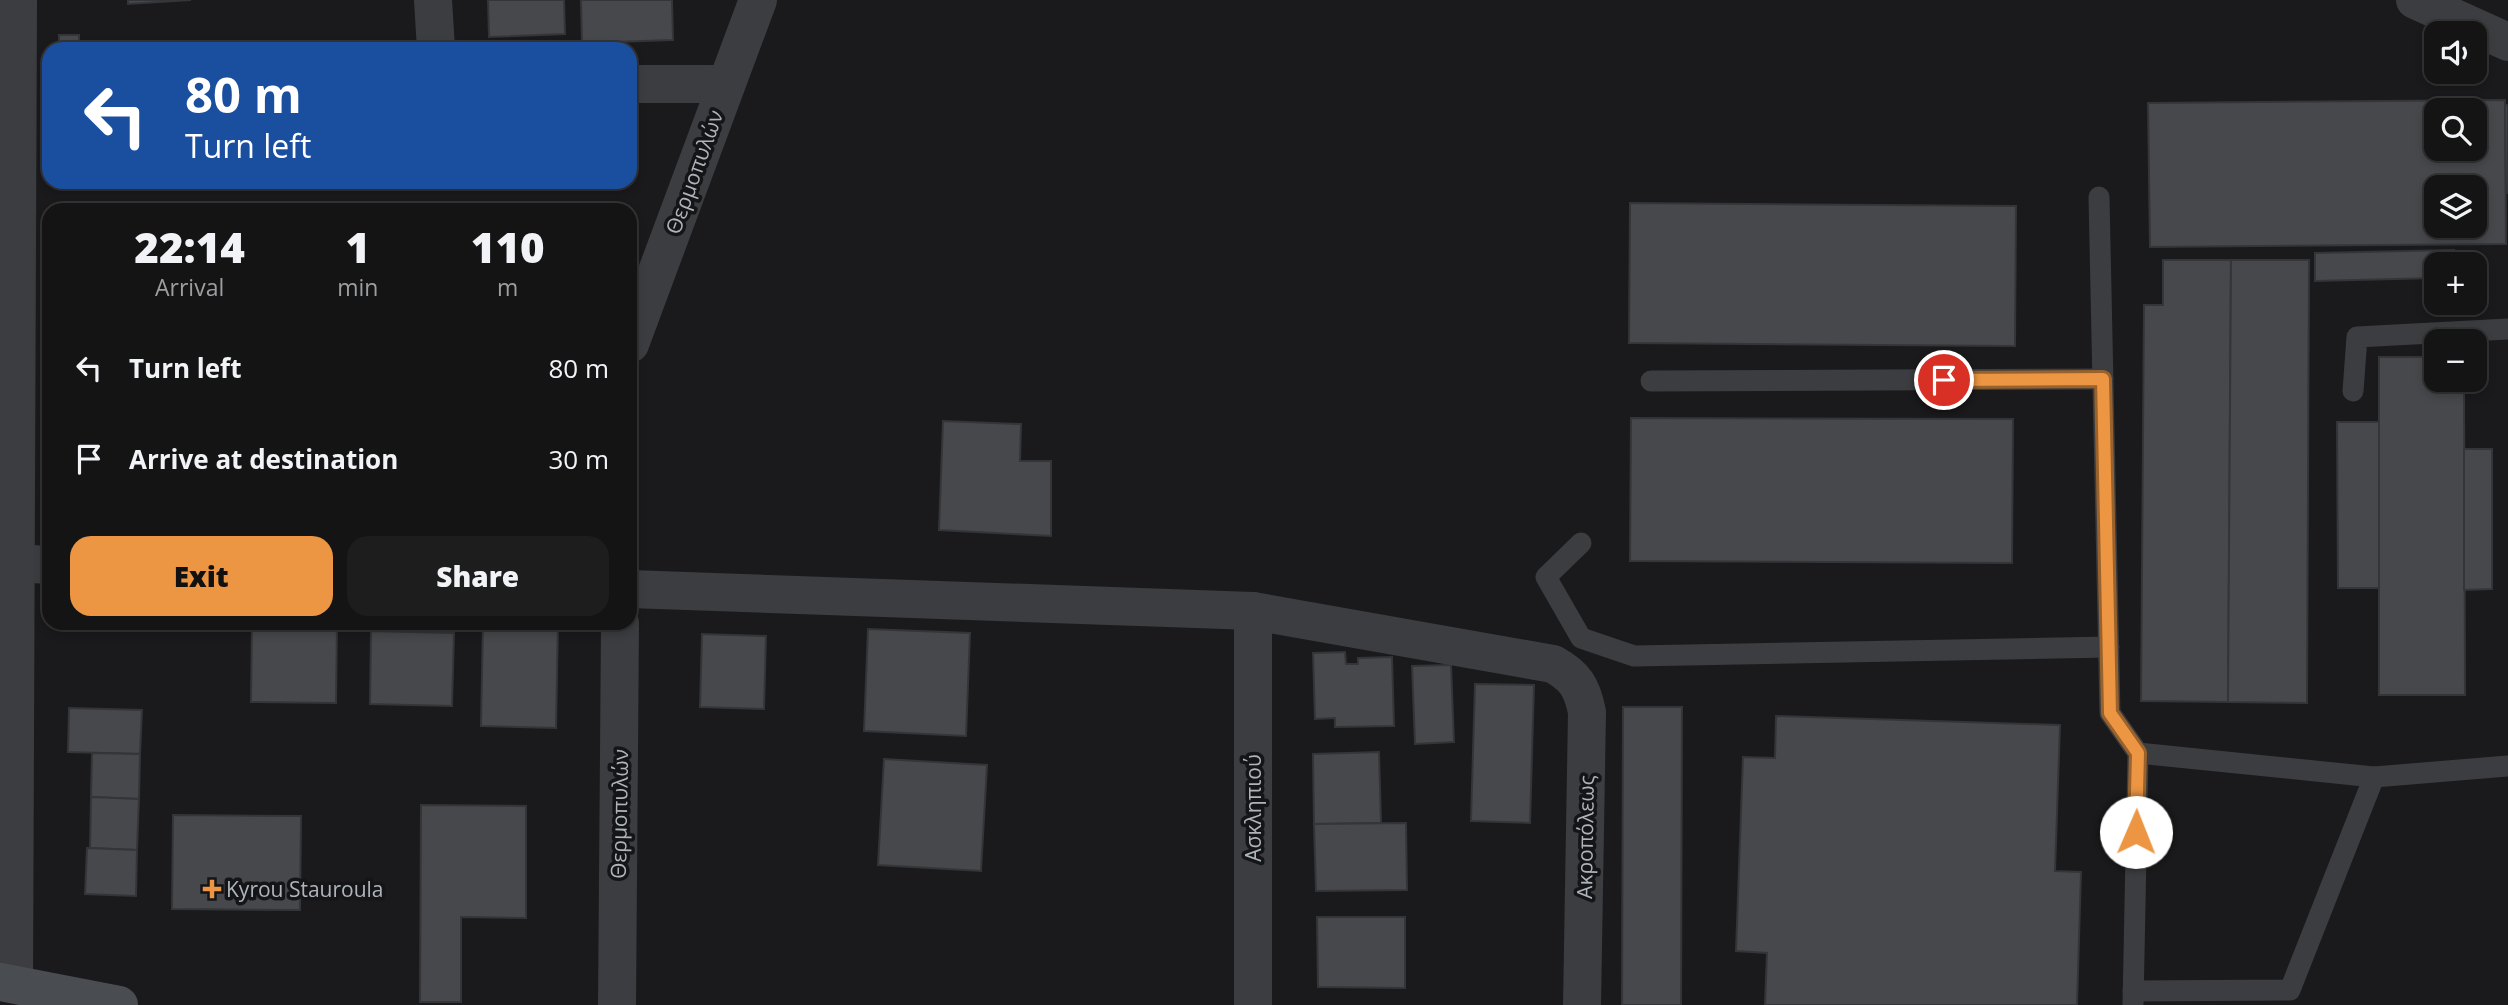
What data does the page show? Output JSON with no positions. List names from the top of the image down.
{
  "streets": {
    "street": ["Θερμοπυλών", "Ασκληπιού", "Ακροπόλεως"]
  },
  "crossings": [
    ["Ασκληπιού", "Ακροπόλεως"]
  ],
  "places": {
    "health": ["Kyrou Stauroula"]
  },
  "page": {
    "map_buttons": ["+", "−"],
    "turn": ["80 m", "Turn left"],
    "eta": [
      "22:14",
      "Arrival",
      "1",
      "min",
      "110",
      "m"
    ],
    "list": [
      {
        "name": "Turn left",
        "value": "80 m"
      },
      {
        "name": "Arrive at destination",
        "value": "30 m"
      }
    ],
    "buttons": ["Exit", "Share"]
  }
}
